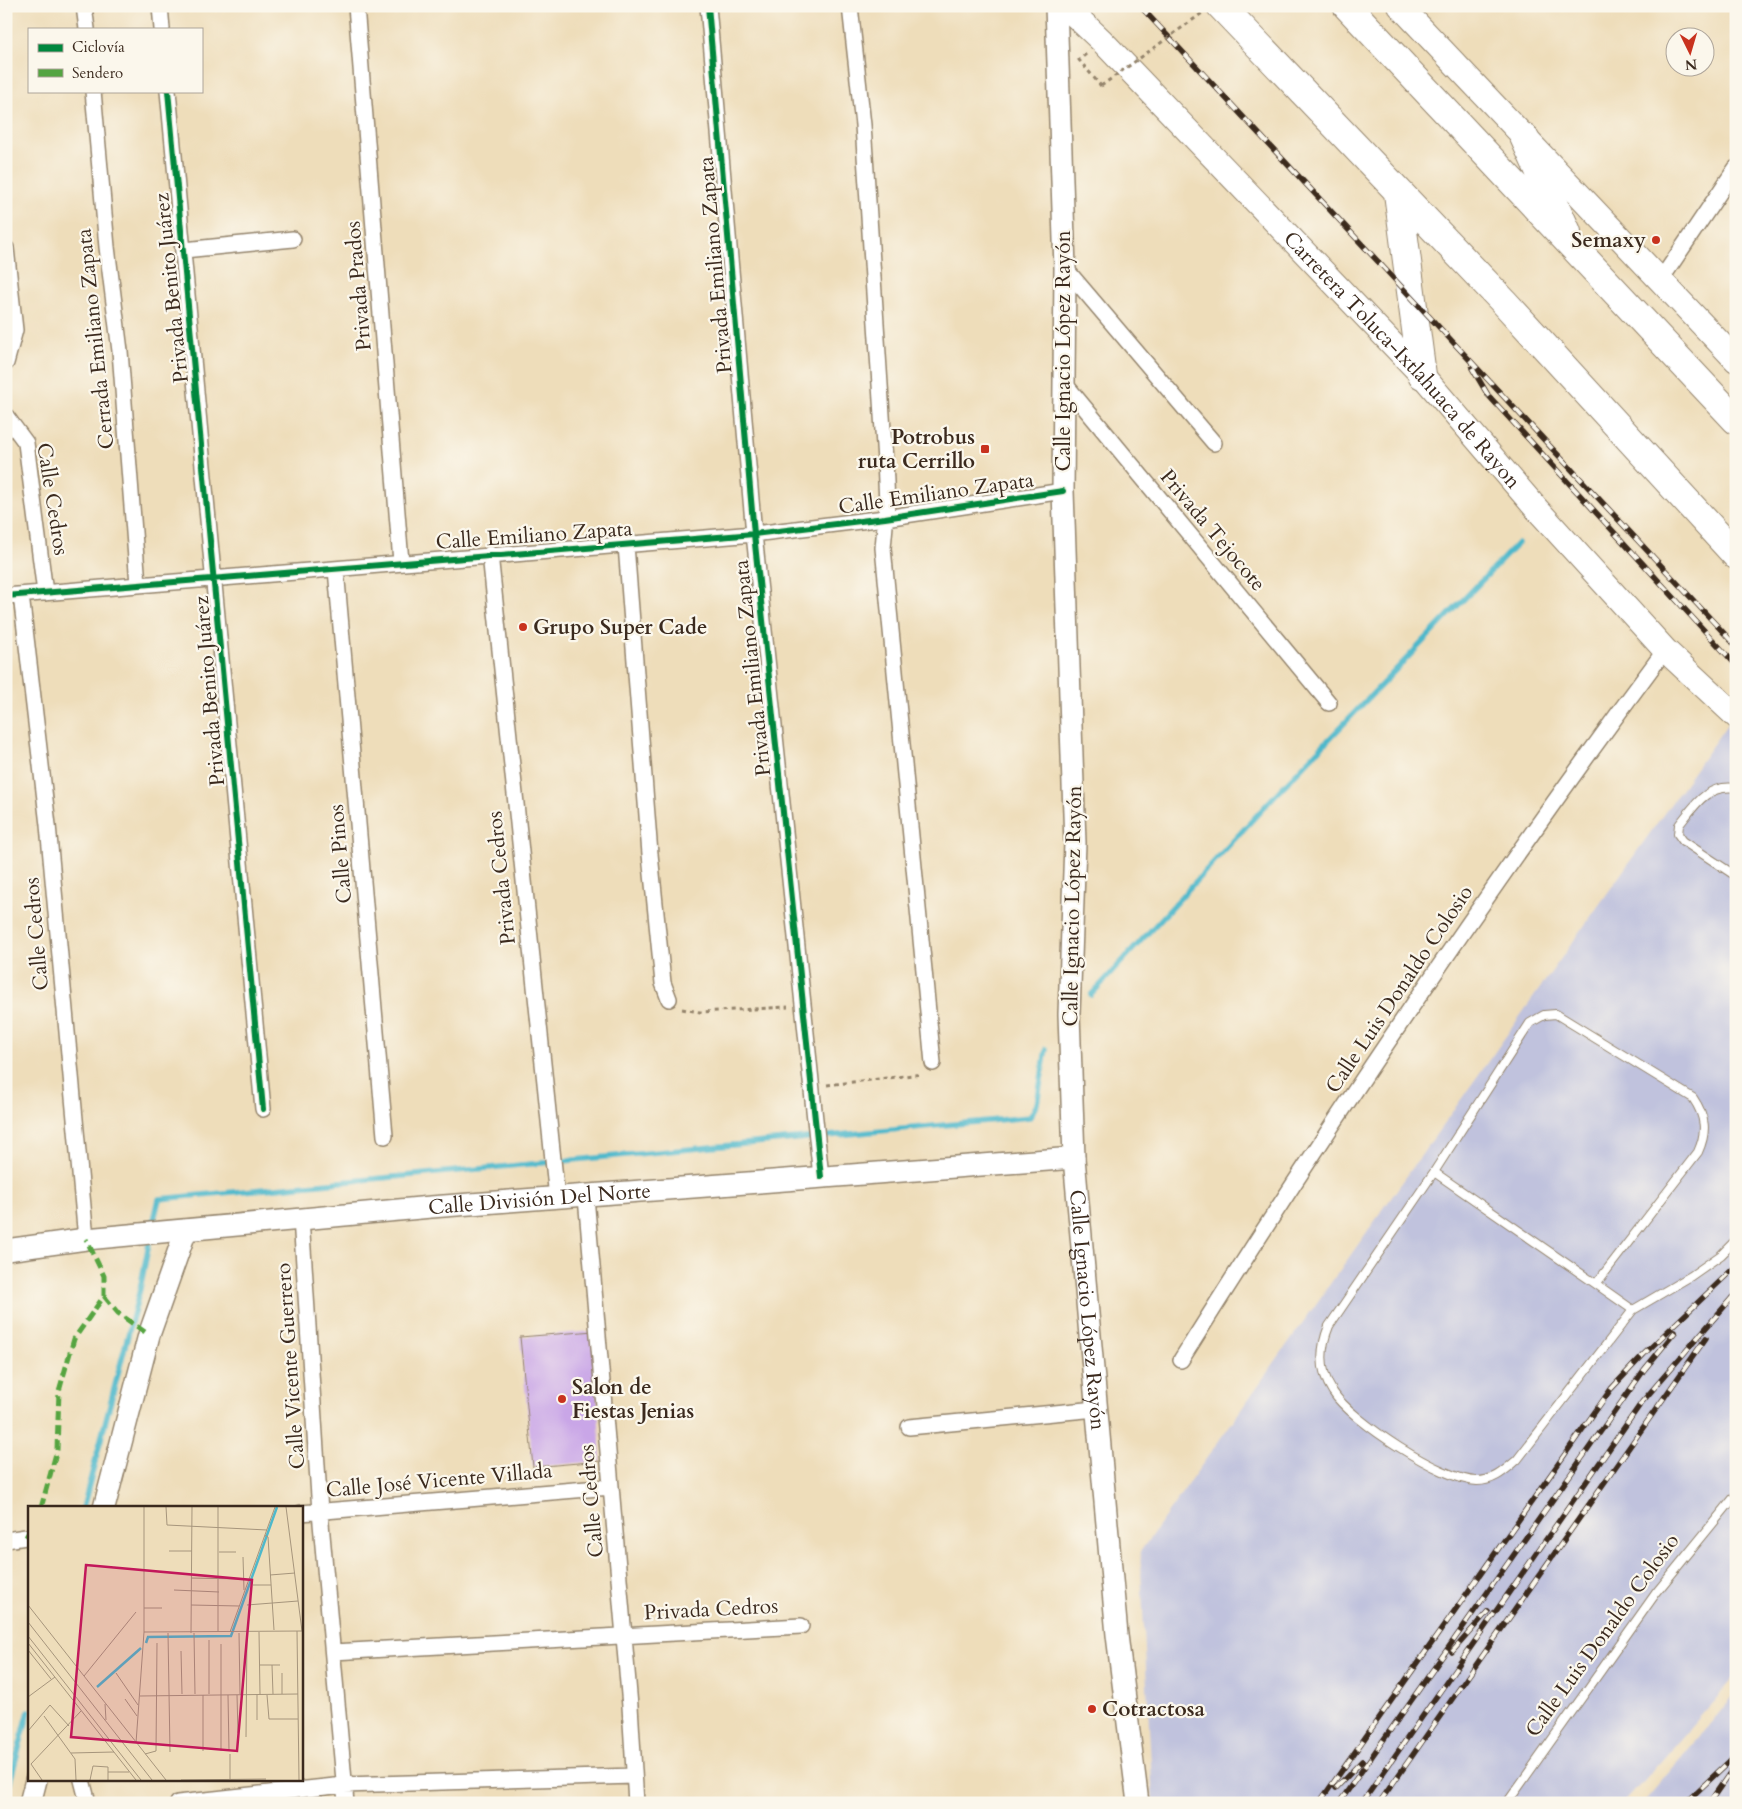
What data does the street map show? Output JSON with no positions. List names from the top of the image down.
{
  "streets": {
    "main road": ["Calle Ignacio López Rayón", "Carretera Toluca-Ixtlahuaca de Rayon", "Calle División Del Norte"],
    "street": [
      "Privada Emiliano Zapata",
      "Privada Prados",
      "Privada Benito Juárez",
      "Cerrada Emiliano Zapata",
      "Calle Emiliano Zapata",
      "Calle Cedros",
      "Privada Tejocote",
      "Calle Pinos",
      "Privada Cedros",
      "Calle Luis Donaldo Colosio",
      "Calle Vicente Guerrero",
      "Calle José Vicente Villada"
    ]
  },
  "crossings": [
    ["Privada Emiliano Zapata", "Calle Emiliano Zapata"],
    ["Privada Emiliano Zapata", "Calle División Del Norte"],
    ["Privada Prados", "Calle Emiliano Zapata"],
    ["Privada Benito Juárez", "Calle Emiliano Zapata"],
    ["Cerrada Emiliano Zapata", "Calle Emiliano Zapata"],
    ["Calle Ignacio López Rayón", "Calle Emiliano Zapata"],
    ["Calle Ignacio López Rayón", "Privada Tejocote"],
    ["Calle Ignacio López Rayón", "Calle División Del Norte"],
    ["Carretera Toluca-Ixtlahuaca de Rayon", "Calle Luis Donaldo Colosio"],
    ["Calle Emiliano Zapata", "Calle Cedros"],
    ["Calle Emiliano Zapata", "Calle Pinos"],
    ["Calle Emiliano Zapata", "Privada Cedros"],
    ["Calle Cedros", "Privada Cedros"],
    ["Calle Cedros", "Calle División Del Norte"],
    ["Calle Cedros", "Calle José Vicente Villada"],
    ["Privada Cedros", "Calle División Del Norte"],
    ["Privada Cedros", "Calle Vicente Guerrero"],
    ["Calle División Del Norte", "Calle Vicente Guerrero"],
    ["Calle Vicente Guerrero", "Calle José Vicente Villada"]
  ],
  "places": {
    "other": [
      "Semaxy",
      "Grupo Super Cade",
      "Salon de Fiestas Jenias",
      "Cotractosa"
    ],
    "transit": ["Potrobus ruta Cerrillo"]
  },
  "legend": ["Ciclovía", "Sendero"],
  "north": "bottom"
}
